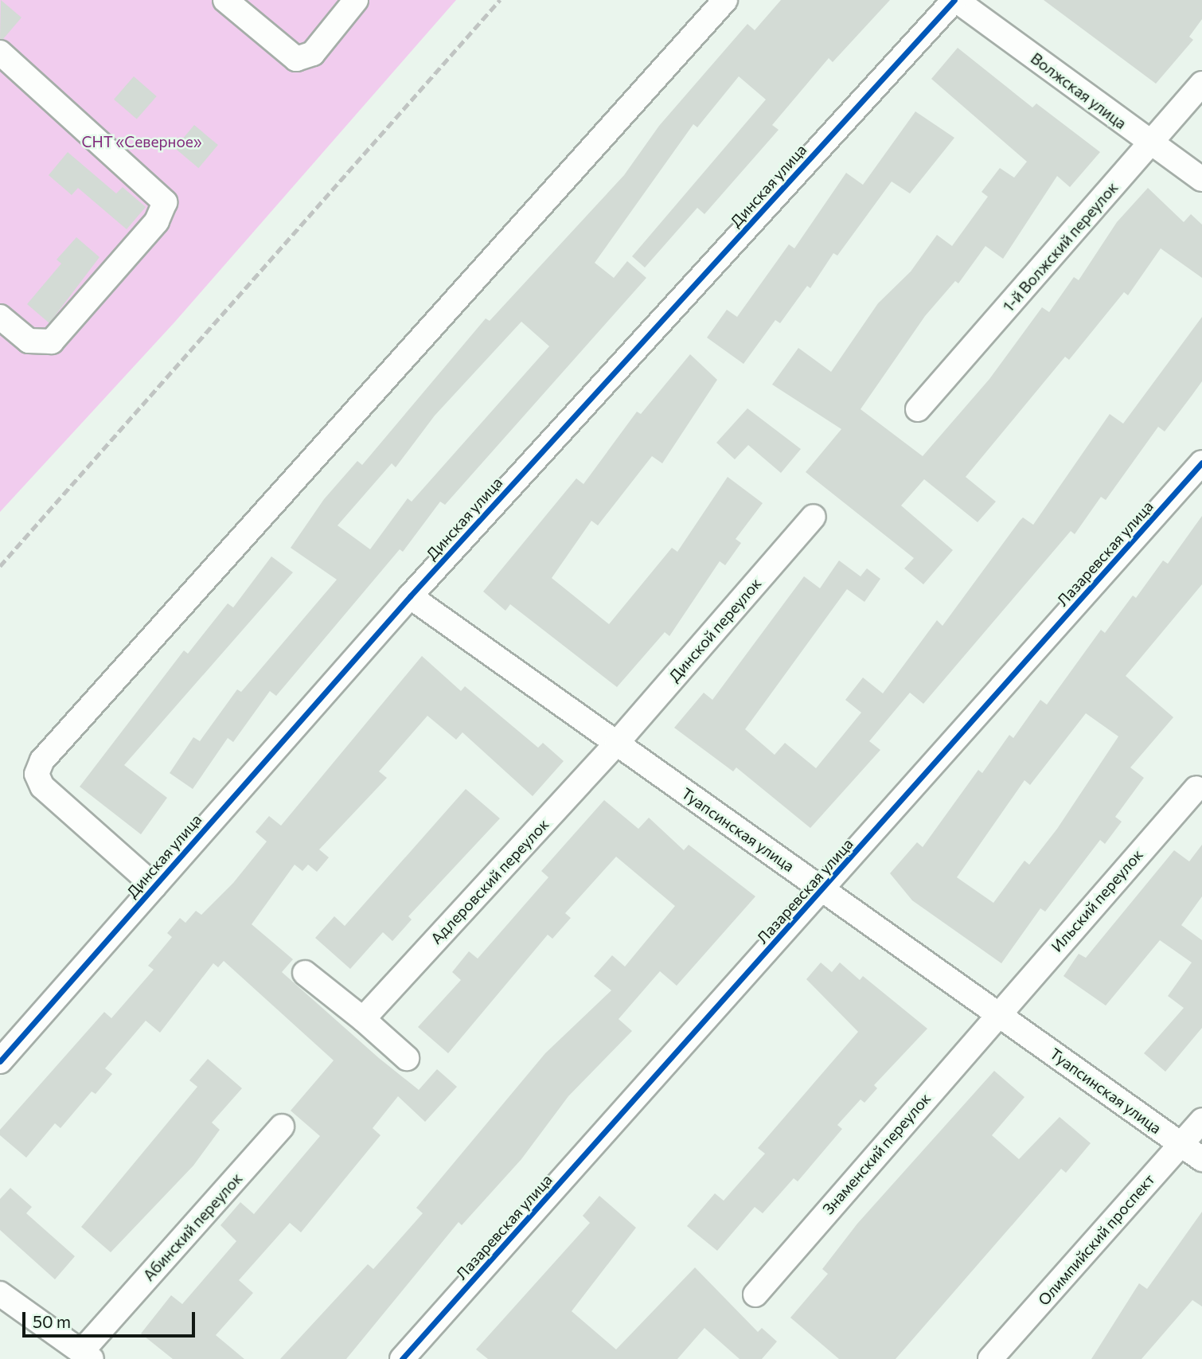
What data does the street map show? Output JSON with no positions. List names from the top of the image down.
{
  "streets": {
    "street": [
      "Волжская улица",
      "Динская улица",
      "1-й Волжский переулок",
      "Лазаревская улица",
      "Динской переулок",
      "Туапсинская улица",
      "Адлеровский переулок",
      "Ильский переулок",
      "Знаменский переулок",
      "Абинский переулок",
      "Олимпийский проспект"
    ]
  },
  "crossings": [
    ["Волжская улица", "Динская улица"],
    ["Волжская улица", "1-й Волжский переулок"],
    ["Динская улица", "Туапсинская улица"],
    ["Лазаревская улица", "Туапсинская улица"],
    ["Динской переулок", "Туапсинская улица"],
    ["Динской переулок", "Адлеровский переулок"],
    ["Туапсинская улица", "Адлеровский переулок"],
    ["Туапсинская улица", "Ильский переулок"],
    ["Туапсинская улица", "Знаменский переулок"],
    ["Туапсинская улица", "Олимпийский проспект"],
    ["Ильский переулок", "Знаменский переулок"]
  ],
  "parks": ["СНТ «Северное»"],
  "scale_bar": "50 m"
}
